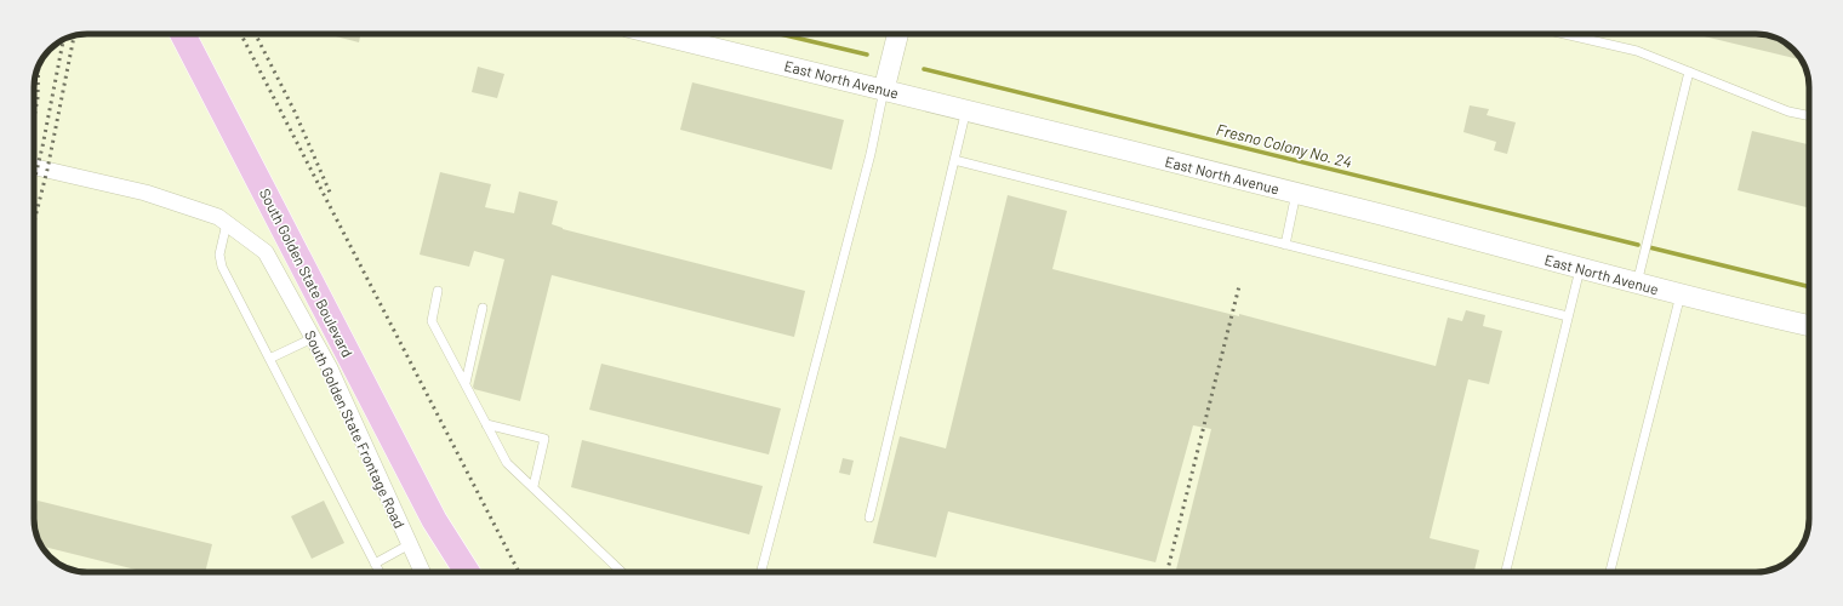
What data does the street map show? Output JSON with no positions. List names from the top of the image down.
{
  "streets": {
    "main road": ["South Golden State Boulevard"],
    "street": ["East North Avenue", "South Golden State Frontage Road"]
  },
  "water": ["Fresno Colony No. 24"]
}
